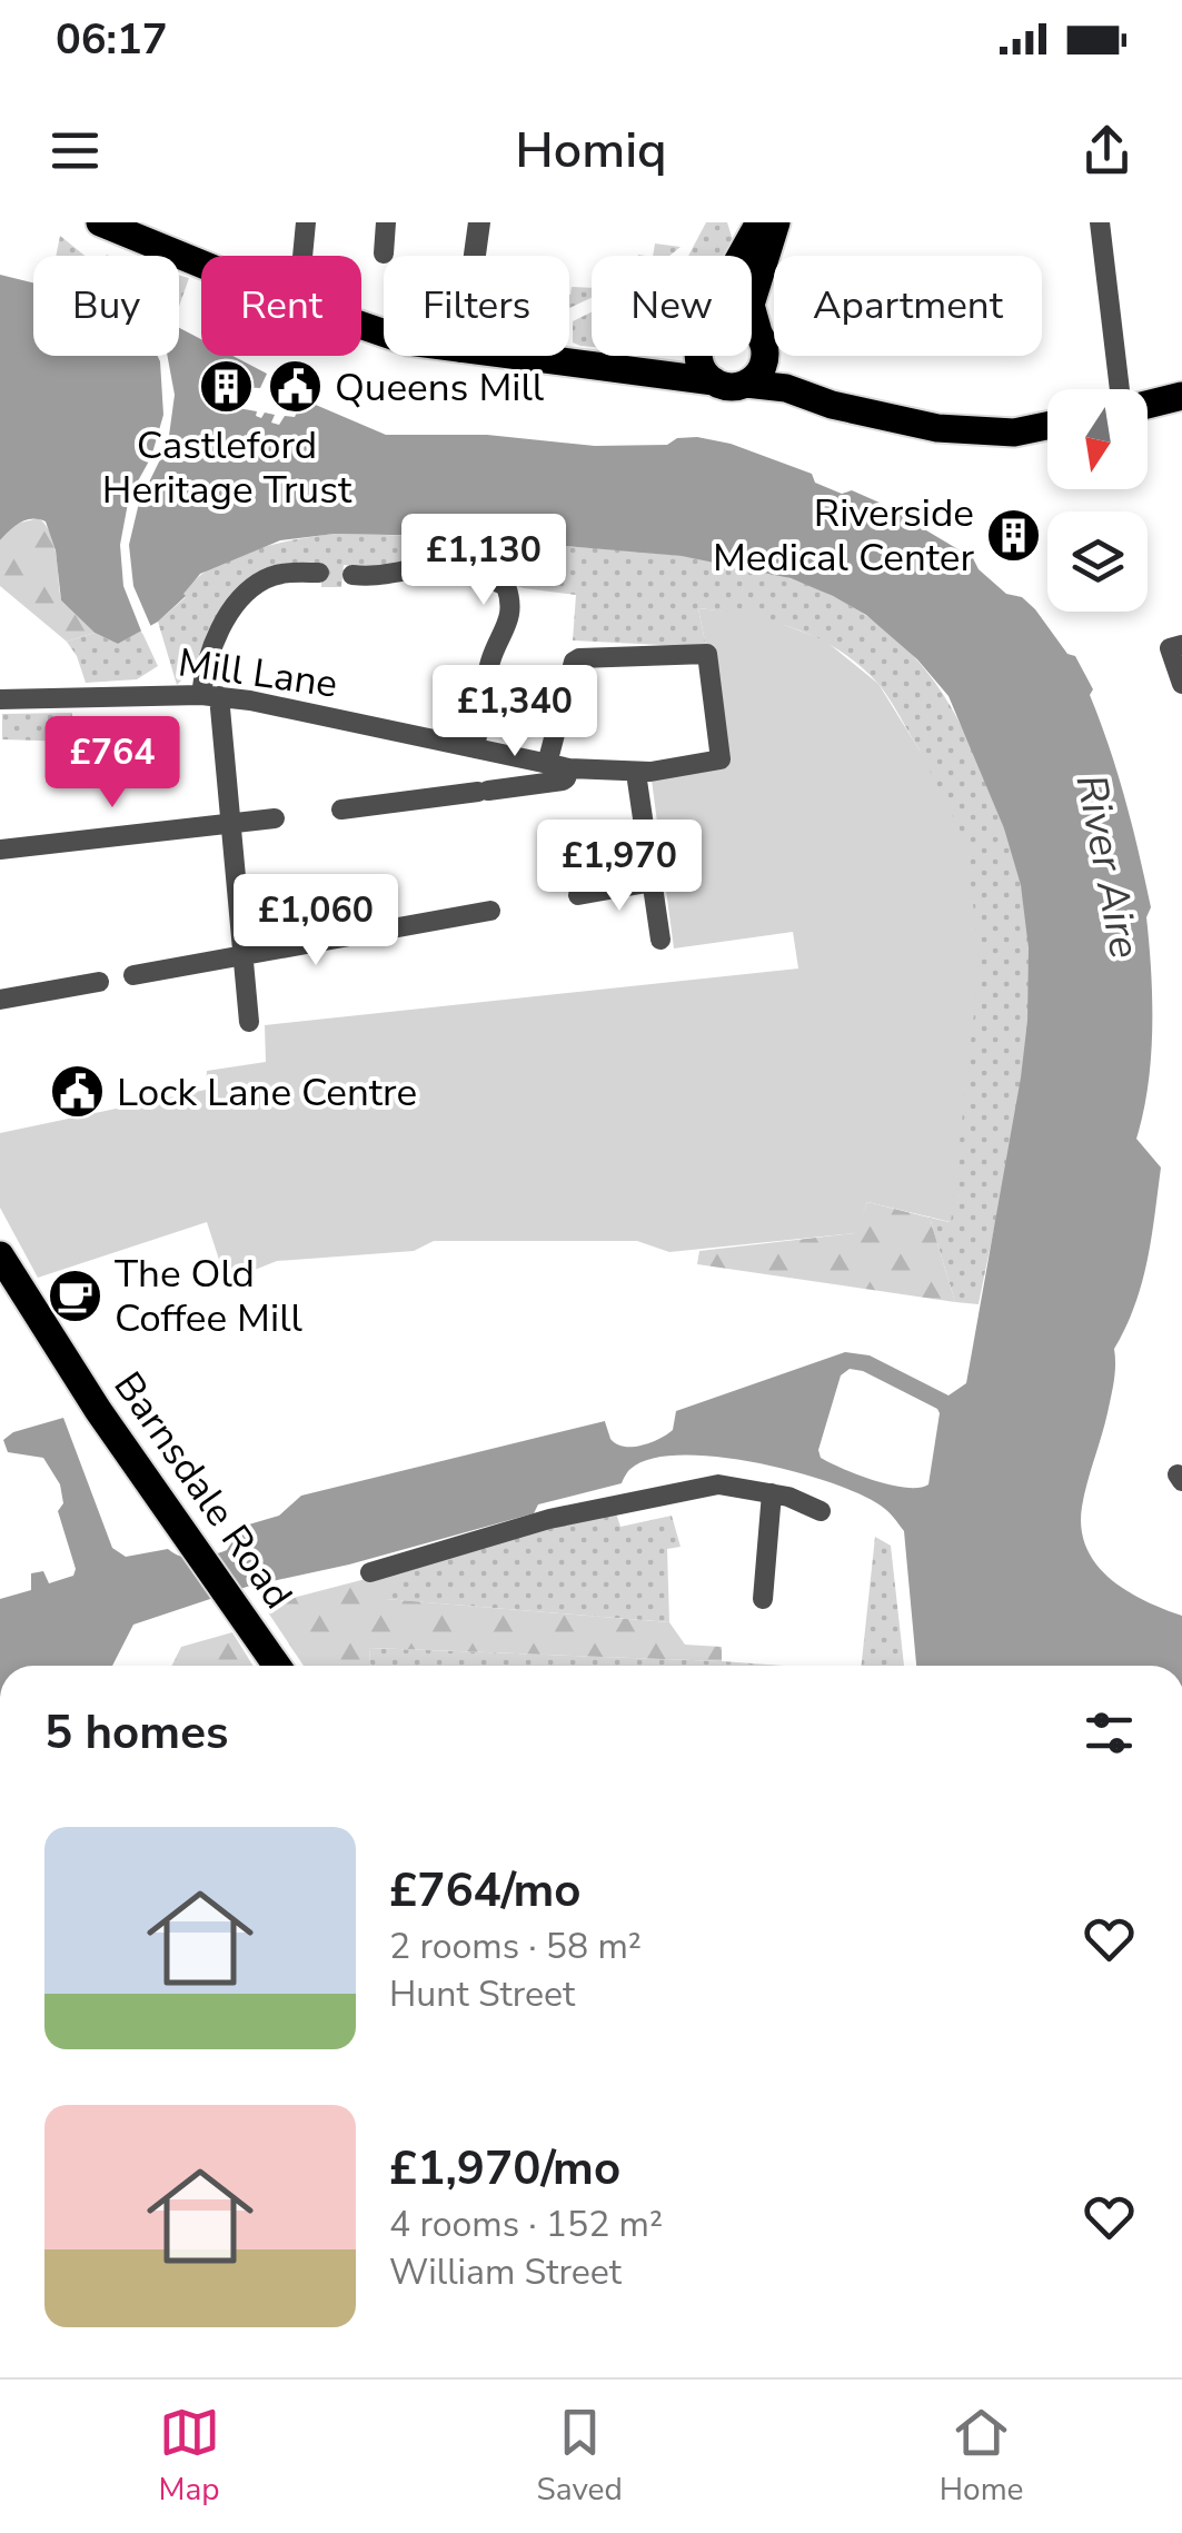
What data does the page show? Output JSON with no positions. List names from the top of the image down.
{
  "streets": {
    "main road": ["Barnsdale Road"],
    "street": ["Mill Lane"]
  },
  "water": ["River Aire"],
  "places": {
    "building": ["Castleford Heritage Trust", "Riverside Medical Center"],
    "public building": ["Queens Mill", "Lock Lane Centre"],
    "cafe": ["The Old Coffee Mill"]
  },
  "north": "bottom",
  "page": {
    "status": "06:17",
    "header": "Homiq",
    "chip": [
      "Buy",
      "Rent",
      "Filters",
      "New",
      "Apartment"
    ],
    "price": [
      "£1,130",
      "£1,340",
      "£764",
      "£1,970",
      "£1,060"
    ],
    "heading": "5 homes",
    "list": [
      {
        "name": "£764/mo",
        "note": "2 rooms · 58 m² · Hunt Street"
      },
      {
        "name": "£1,970/mo",
        "note": "4 rooms · 152 m² · William Street"
      }
    ],
    "tabs": ["Map", "Saved", "Home"]
  }
}
